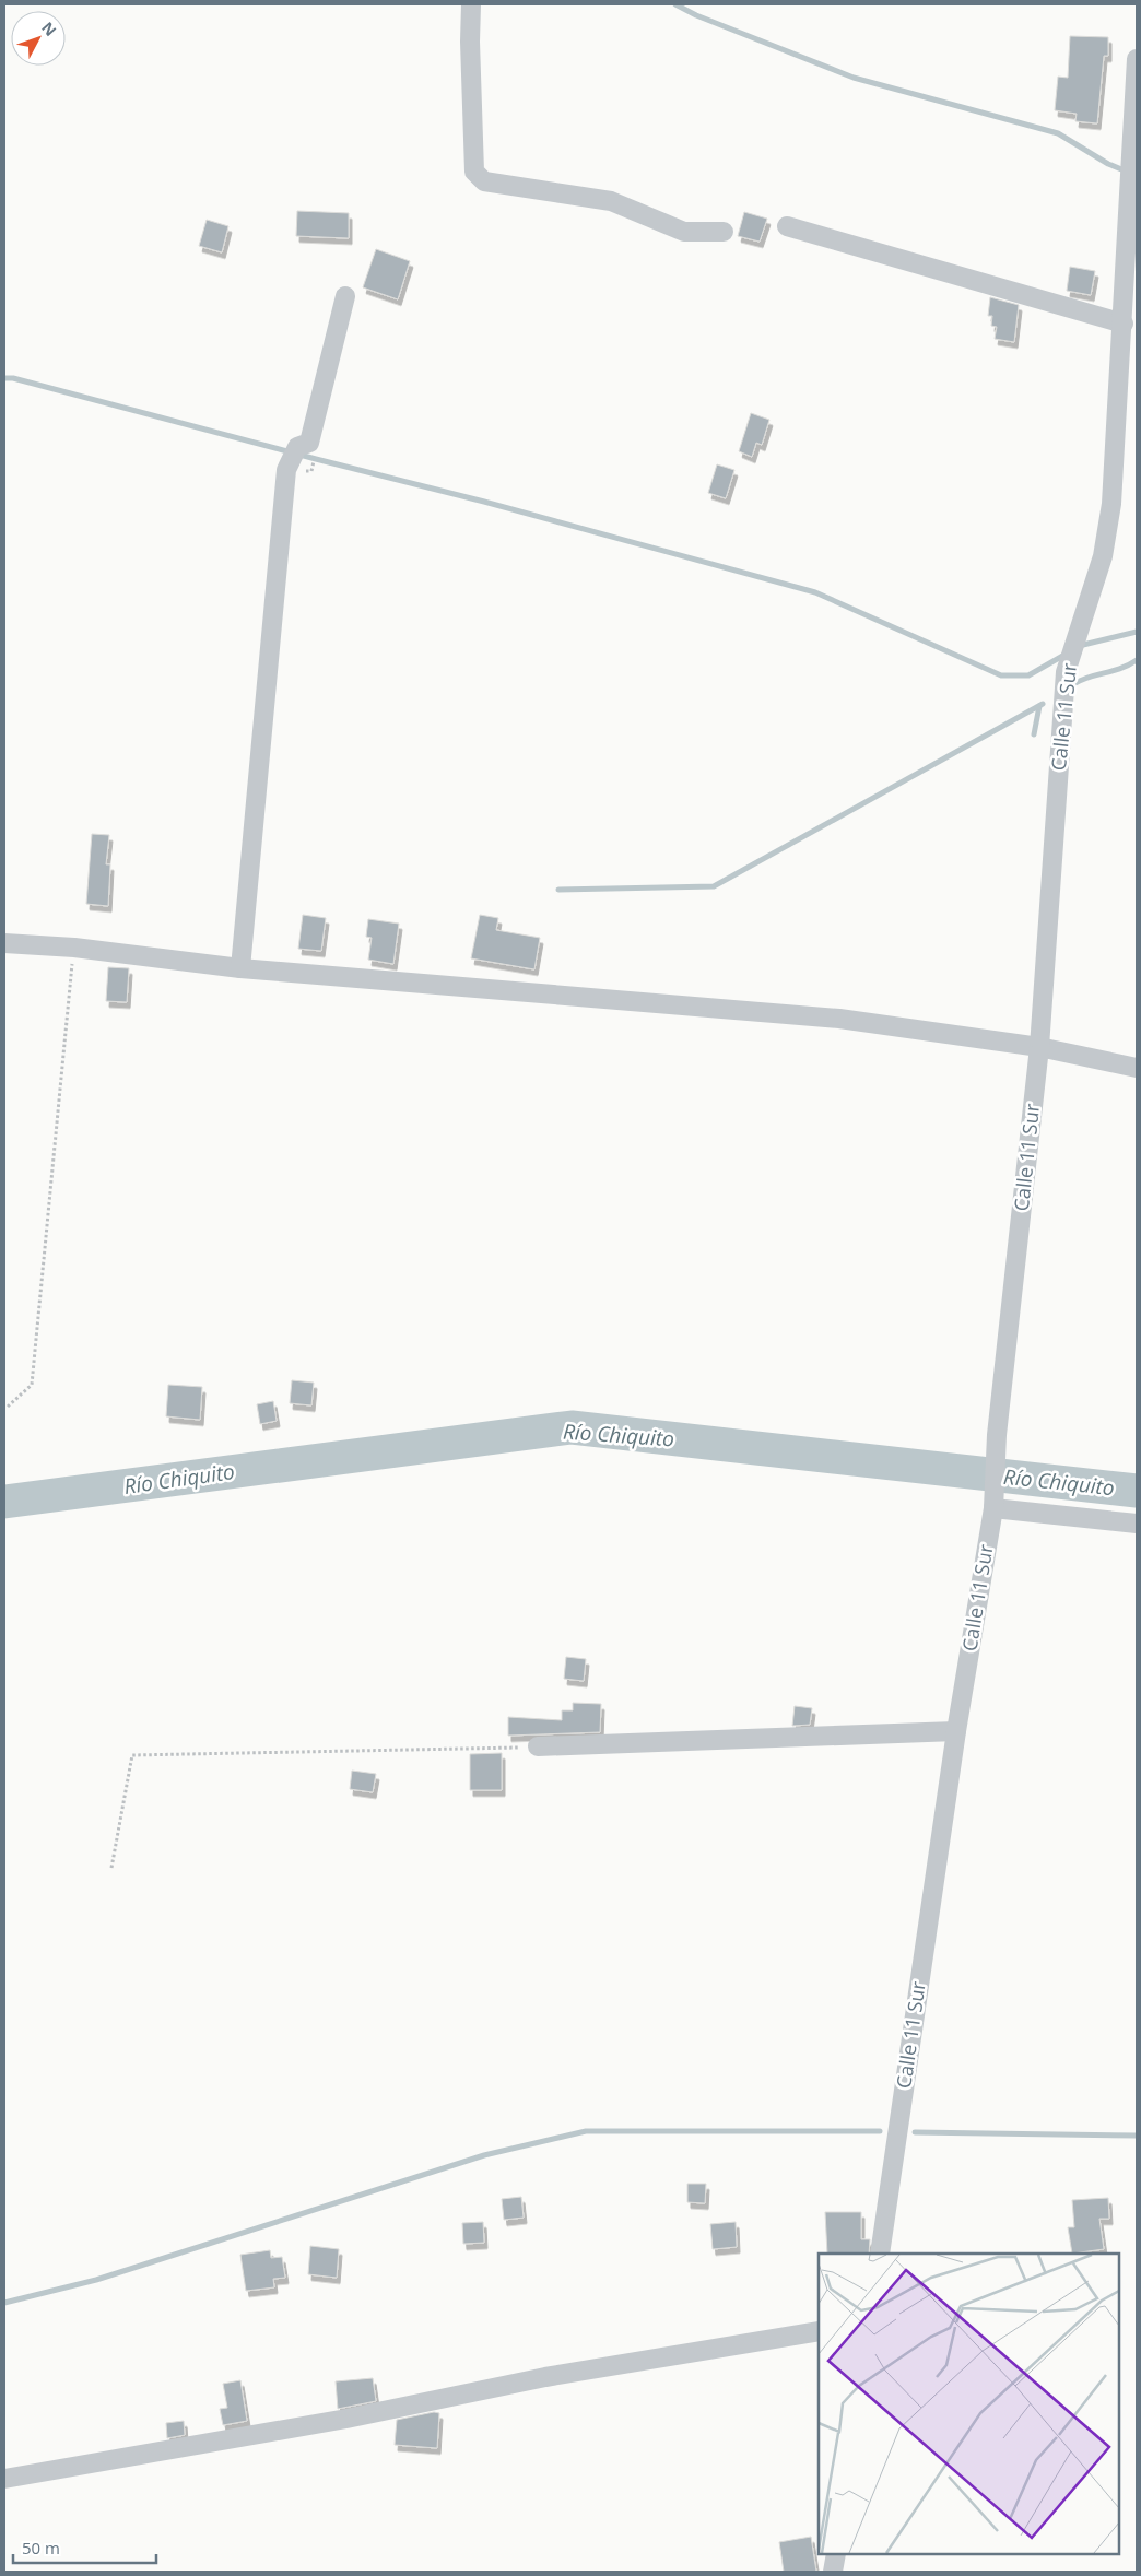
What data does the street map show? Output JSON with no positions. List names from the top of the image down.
{
  "streets": {
    "street": ["Calle 11 Sur"]
  },
  "water": ["Río Chiquito"],
  "scale_bar": "50 m",
  "north": "top right"
}
